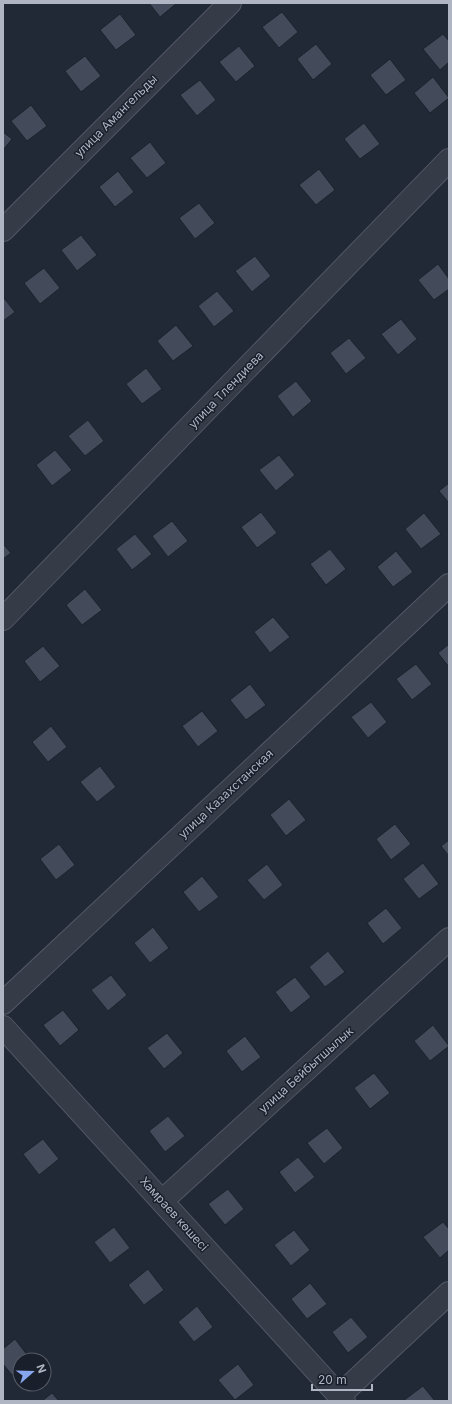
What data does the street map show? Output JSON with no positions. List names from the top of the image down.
{
  "streets": {
    "street": [
      "улица Амангельды",
      "улица Тлендиева",
      "улица Казахстанская",
      "улица Бейбытшылык",
      "Хамраев көшесі"
    ]
  },
  "crossings": [
    ["улица Бейбытшылык", "Хамраев көшесі"]
  ],
  "scale_bar": "20 m",
  "north": "right"
}
